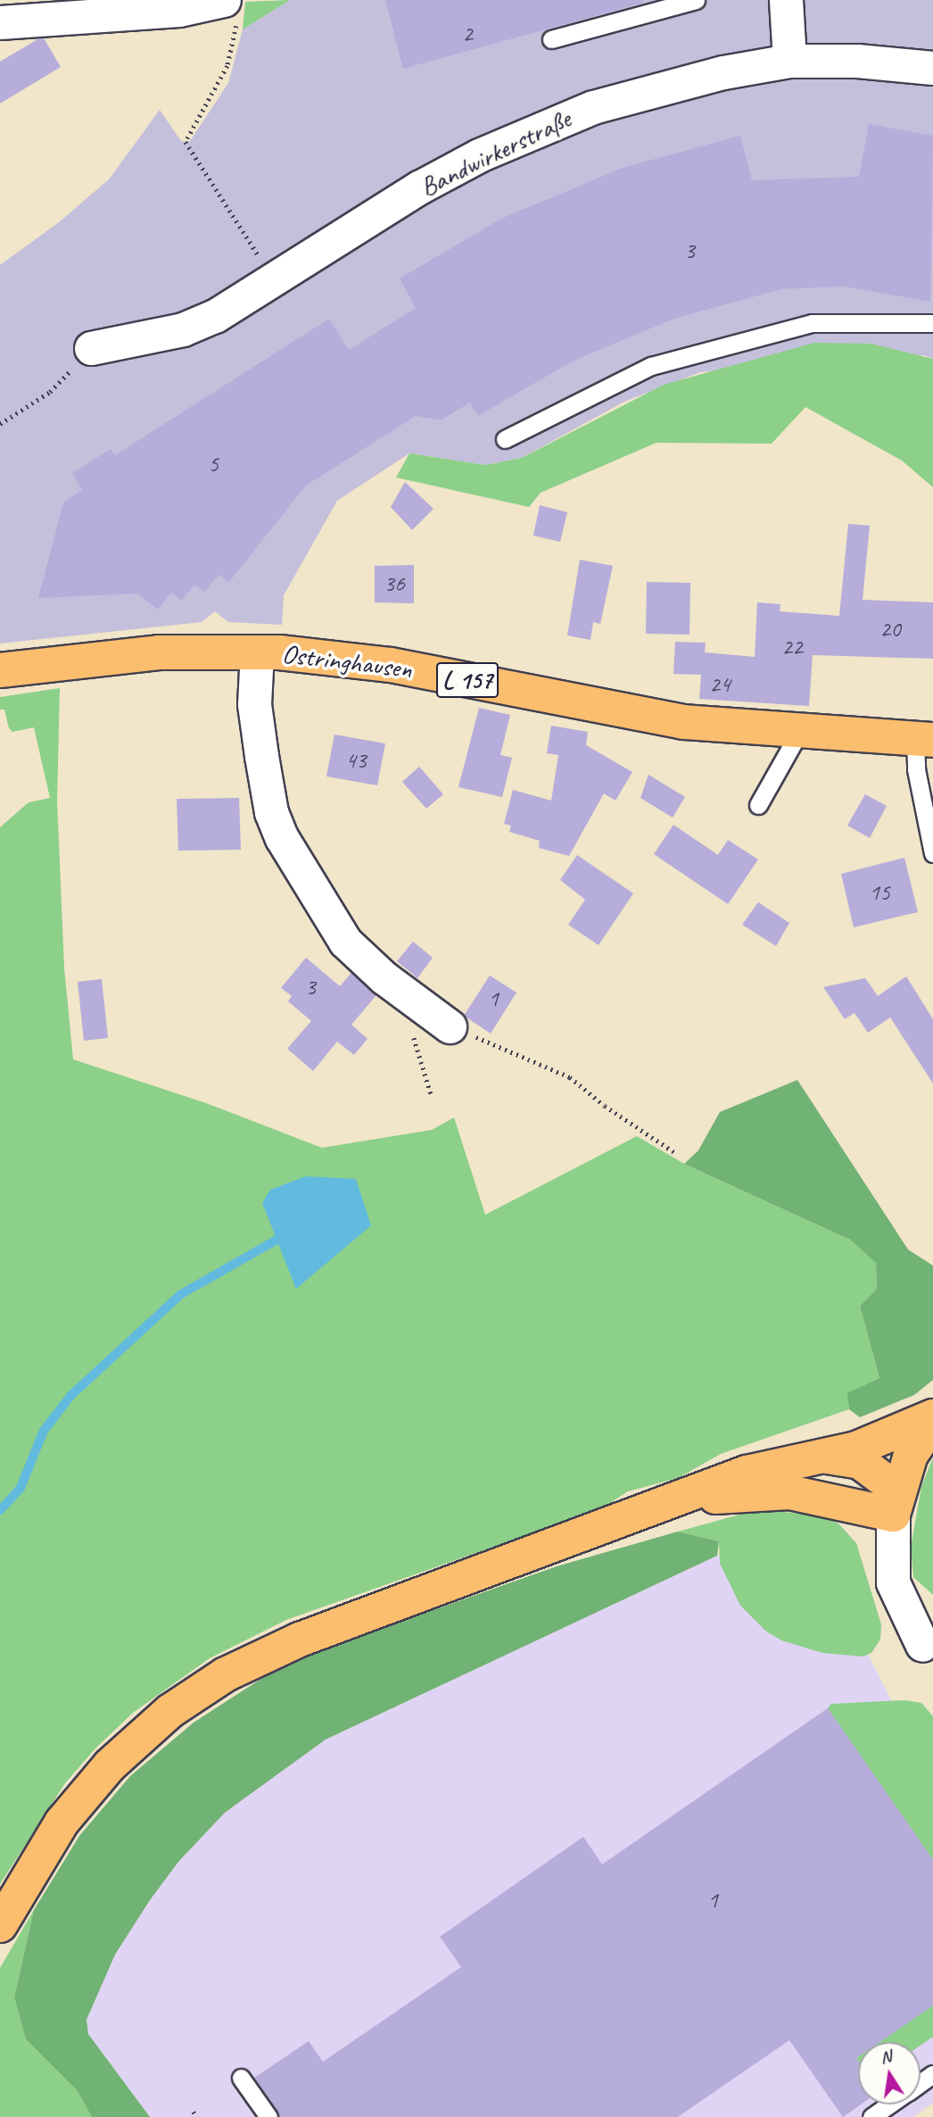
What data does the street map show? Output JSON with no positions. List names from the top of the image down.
{
  "streets": {
    "main road": ["Ostringhausen", "L 157"],
    "street": ["Bandwirkerstraße"]
  },
  "house_numbers": [
    "2",
    "3",
    "5",
    "36",
    "20",
    "22",
    "24",
    "43",
    "15",
    "3",
    "1",
    "1"
  ],
  "north": "top"
}
